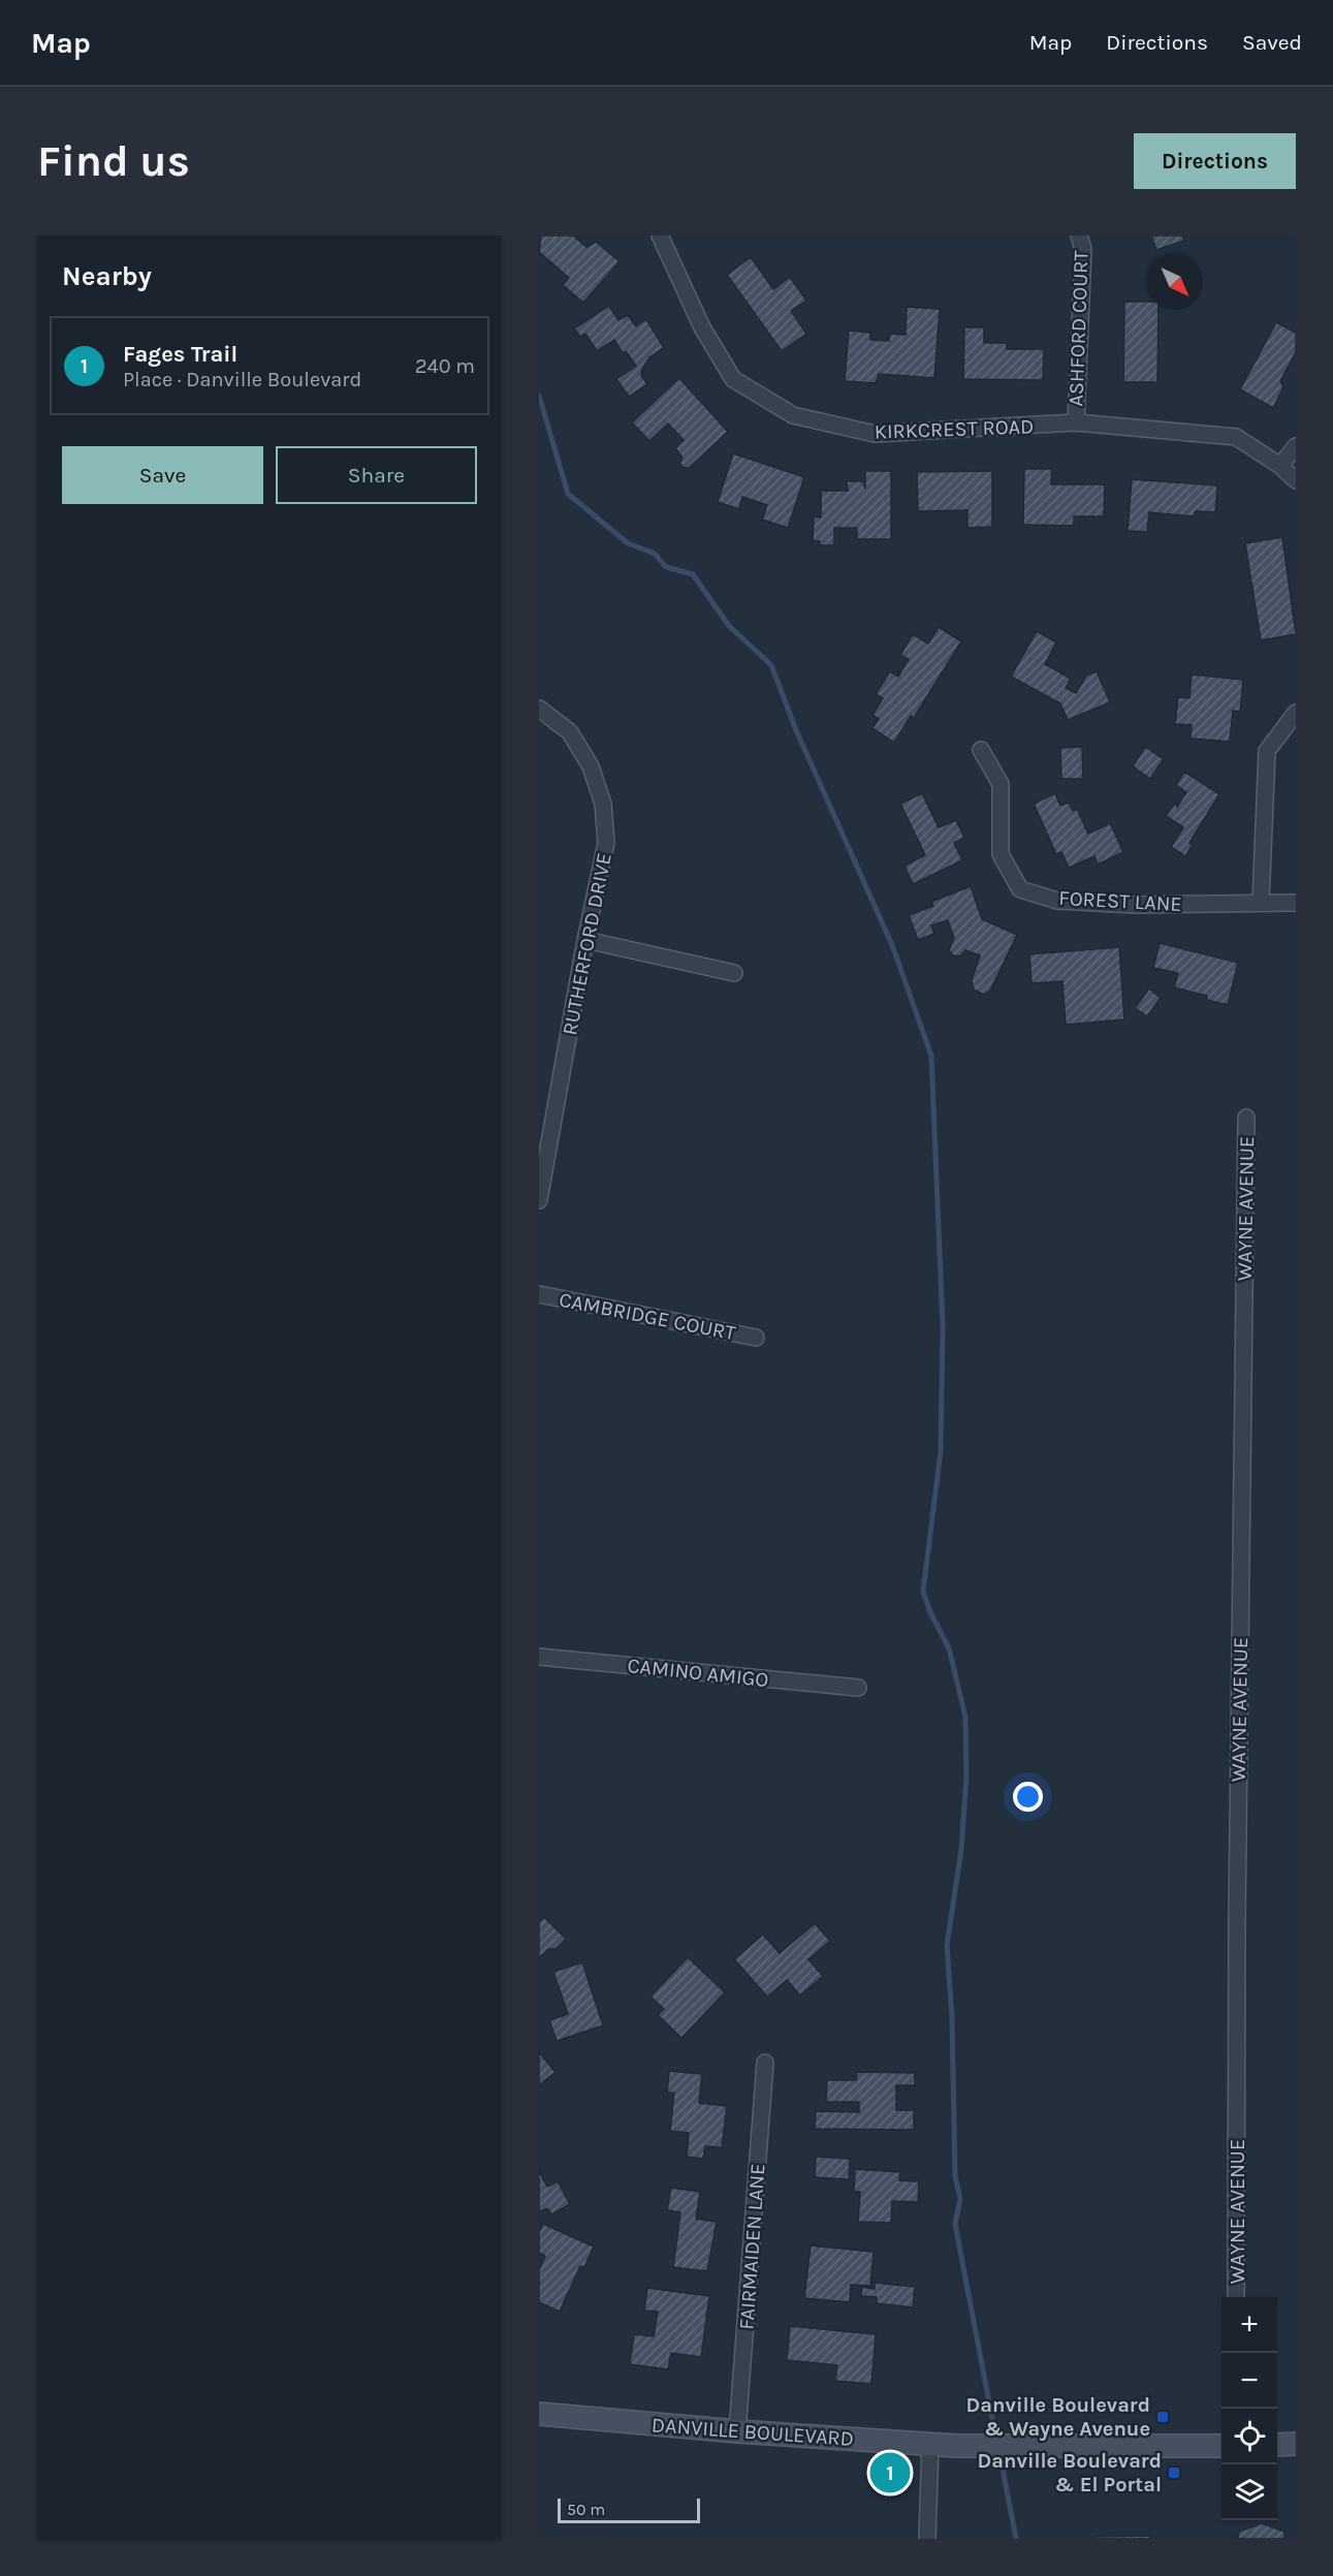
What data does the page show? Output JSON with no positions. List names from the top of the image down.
{
  "streets": {
    "main road": ["DANVILLE BOULEVARD"],
    "street": [
      "ASHFORD COURT",
      "KIRKCREST ROAD",
      "FOREST LANE",
      "RUTHERFORD DRIVE",
      "WAYNE AVENUE",
      "CAMBRIDGE COURT",
      "CAMINO AMIGO",
      "FAIRMAIDEN LANE"
    ]
  },
  "crossings": [
    ["ASHFORD COURT", "KIRKCREST ROAD"],
    ["FAIRMAIDEN LANE", "DANVILLE BOULEVARD"]
  ],
  "places": {
    "transit": ["Danville Boulevard & Wayne Avenue", "Danville Boulevard & El Portal"]
  },
  "scale_bar": "50 m",
  "north": "bottom right",
  "page": {
    "header": "Map",
    "nav": ["Map", "Directions", "Saved"],
    "buttons": [
      "Directions",
      ["Save", "Share"]
    ],
    "title": "Find us",
    "heading": "Nearby",
    "list": [
      {
        "mark": "1",
        "name": "Fages Trail",
        "note": "Place · Danville Boulevard",
        "value": "240 m"
      }
    ],
    "map_buttons": ["+", "−"],
    "pins": "1",
    "scale": "50 m"
  }
}
